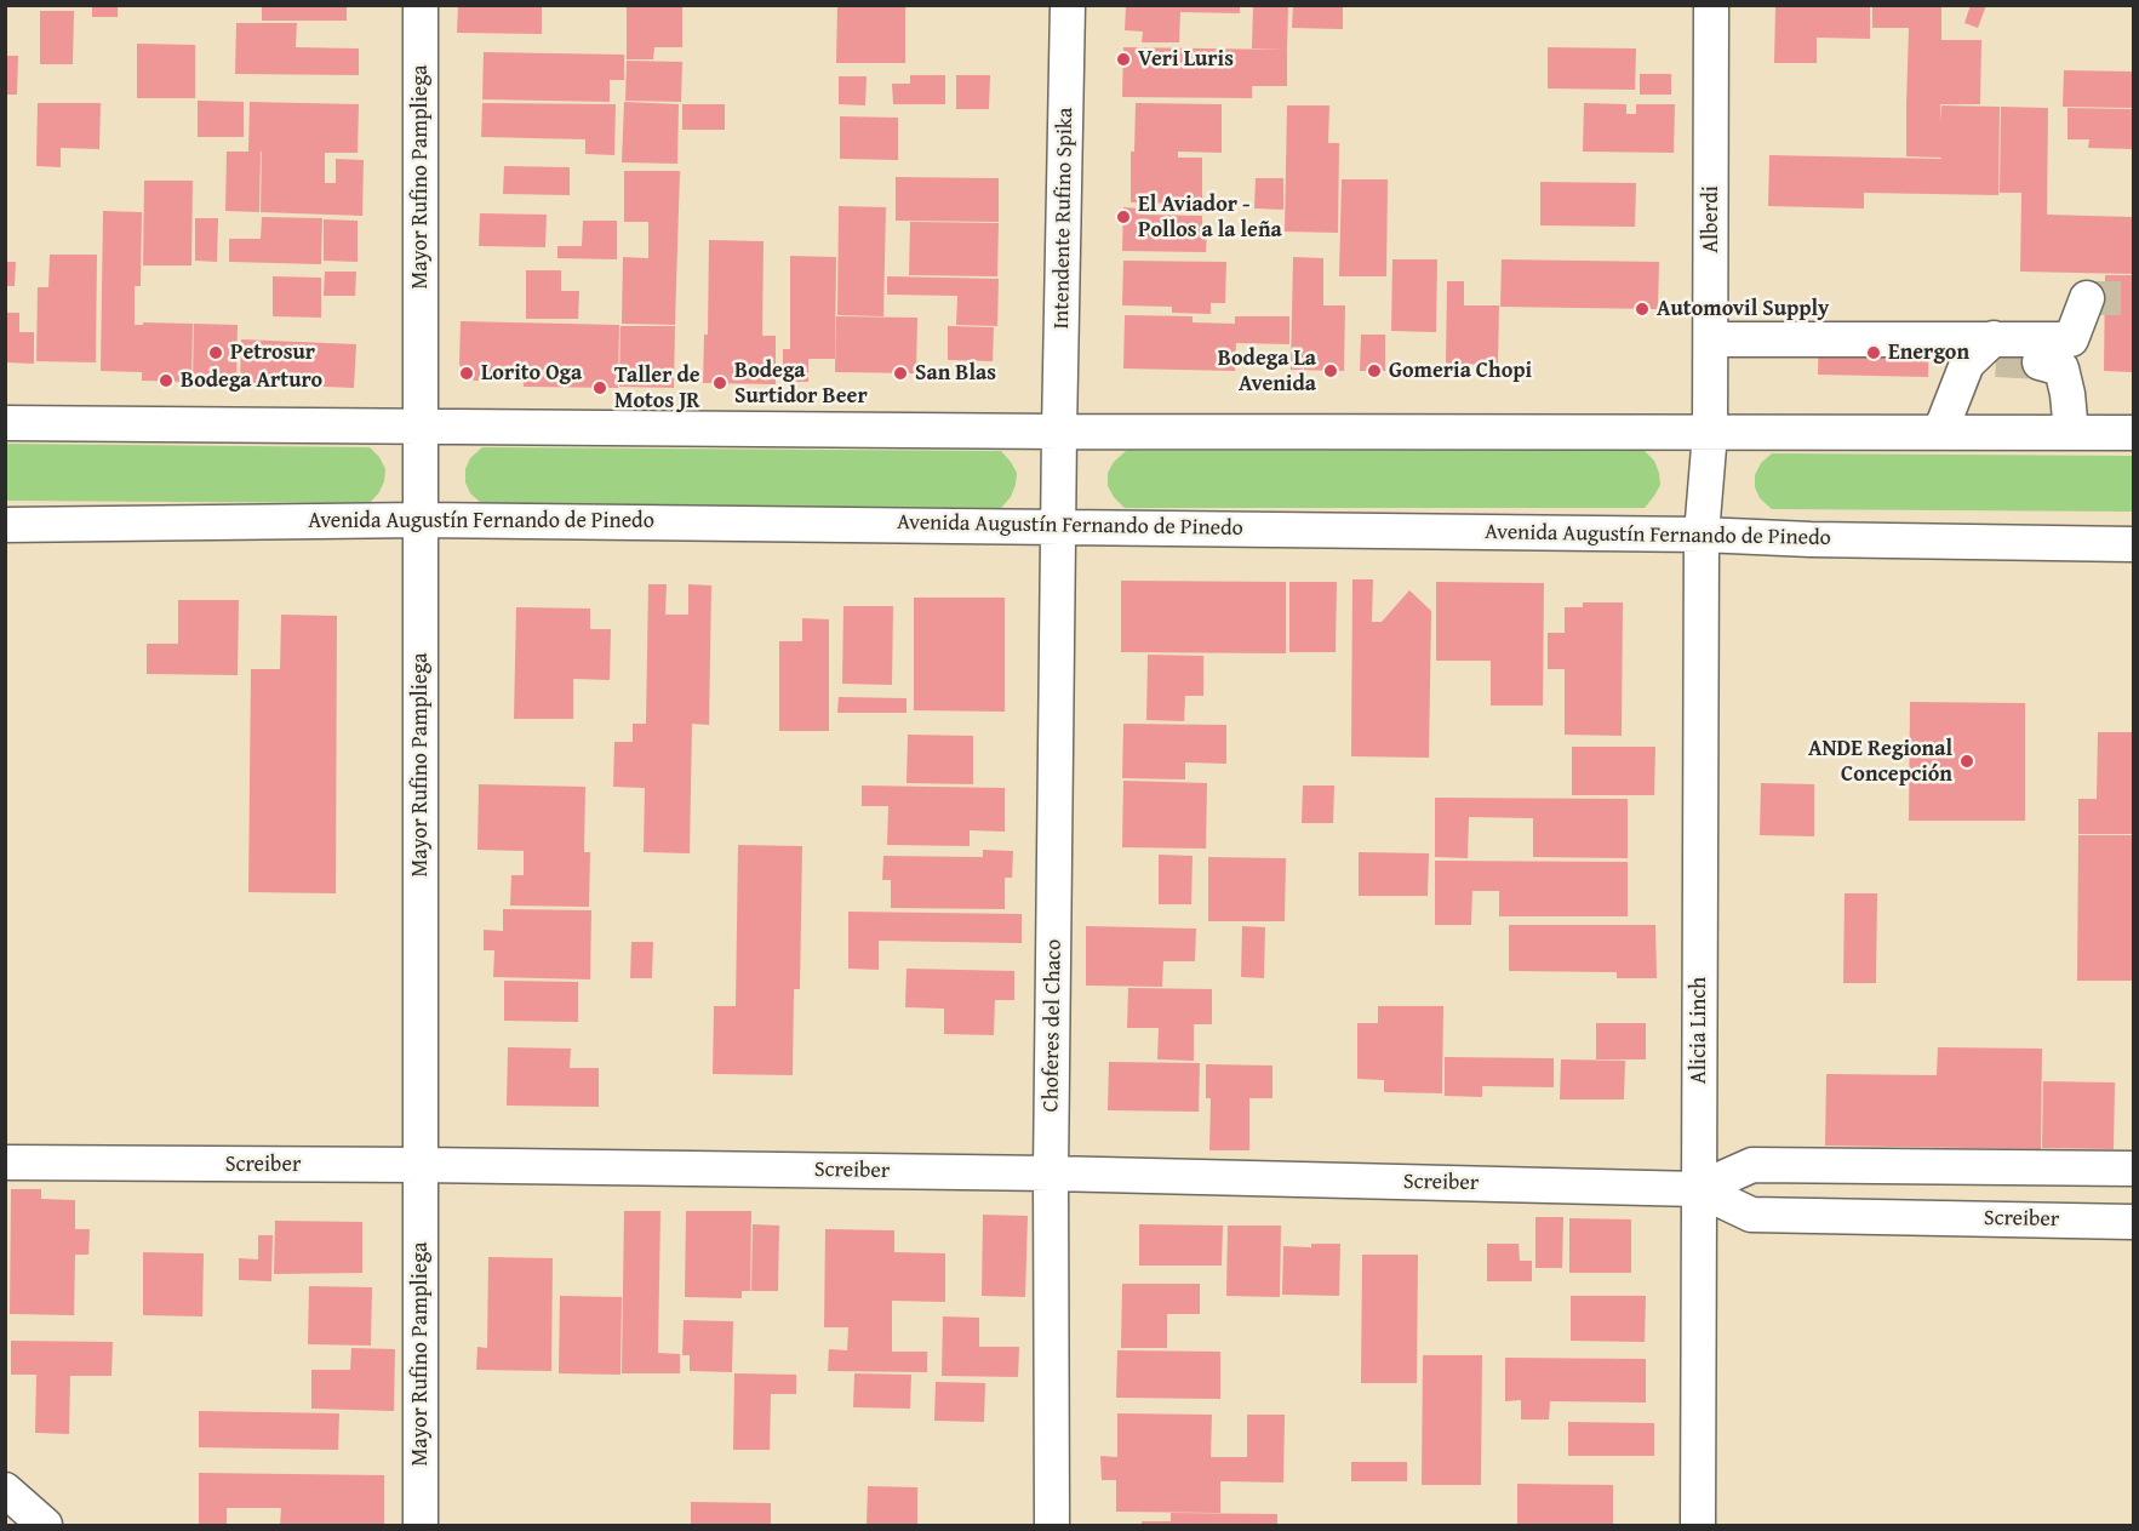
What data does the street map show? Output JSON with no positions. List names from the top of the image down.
{
  "streets": {
    "street": [
      "Mayor Rufino Pampliega",
      "Intendente Rufino Spika",
      "Alberdi",
      "Avenida Augustín Fernando de Pinedo",
      "Choferes del Chaco",
      "Alicia Linch",
      "Screiber"
    ]
  },
  "crossings": [
    ["Mayor Rufino Pampliega", "Avenida Augustín Fernando de Pinedo"],
    ["Mayor Rufino Pampliega", "Screiber"],
    ["Intendente Rufino Spika", "Avenida Augustín Fernando de Pinedo"],
    ["Intendente Rufino Spika", "Choferes del Chaco"],
    ["Alberdi", "Alicia Linch"],
    ["Avenida Augustín Fernando de Pinedo", "Choferes del Chaco"],
    ["Avenida Augustín Fernando de Pinedo", "Alicia Linch"],
    ["Choferes del Chaco", "Screiber"],
    ["Alicia Linch", "Screiber"]
  ],
  "places": [
    "Veri Luris",
    "El Aviador - Pollos a la leña",
    "Automovil Supply",
    "Petrosur",
    "Energon",
    "Bodega La Avenida",
    "Gomeria Chopi",
    "Lorito Oga",
    "San Blas",
    "Bodega Arturo",
    "Bodega Surtidor Beer",
    "Taller de Motos JR",
    "ANDE Regional Concepción"
  ]
}
